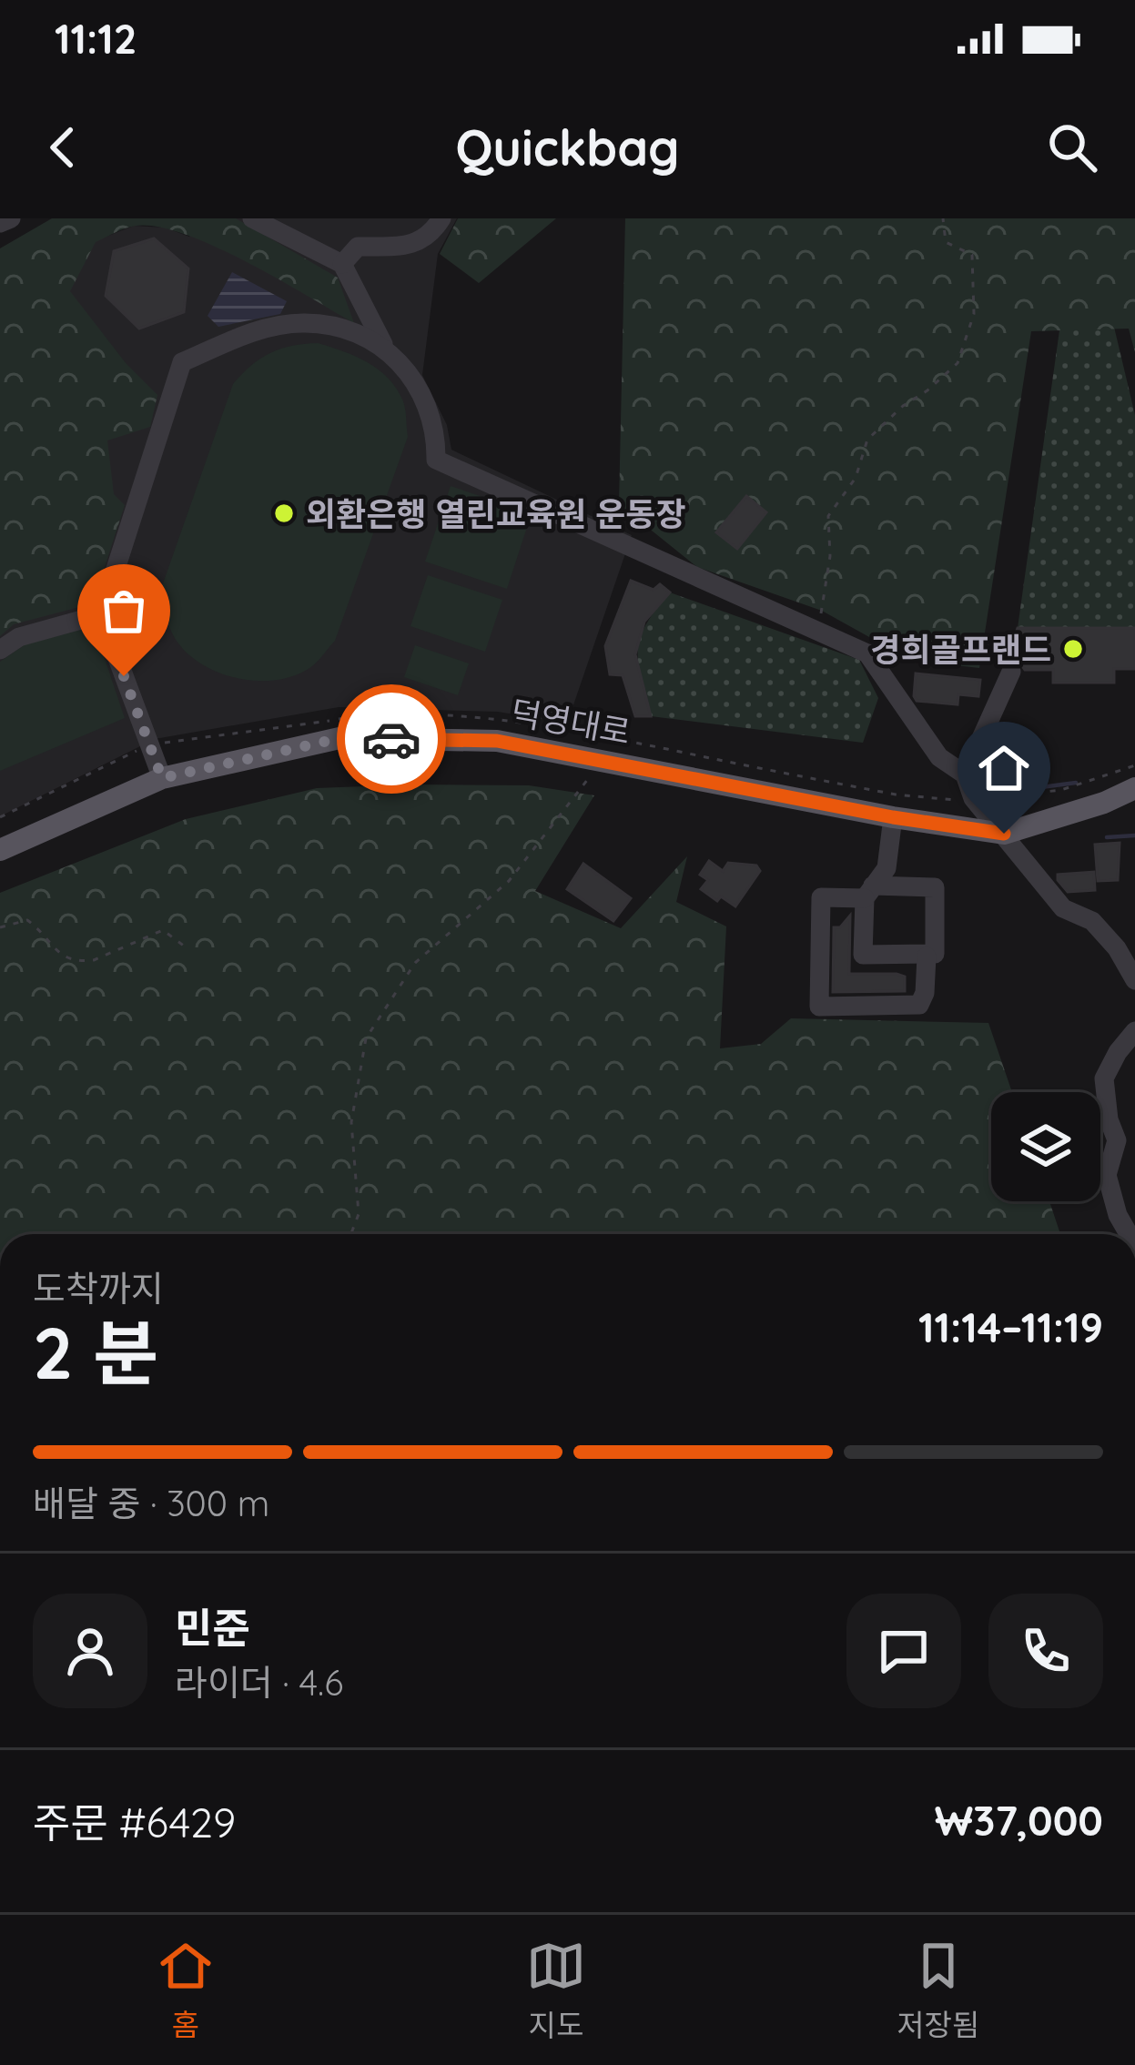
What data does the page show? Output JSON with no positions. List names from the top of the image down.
{
  "streets": {
    "main road": ["덕영대로"]
  },
  "places": ["외환은행 열린교육원 운동장", "경희골프랜드"],
  "page": {
    "status": "11:12",
    "header": "Quickbag",
    "heading": ["2 분", "도착까지", "11:14–11:19"],
    "panel": [
      "민준",
      "라이더 · 4.6",
      "주문 #6429",
      "₩37,000"
    ],
    "bar": "배달 중 · 300 m",
    "tabs": ["홈", "지도", "저장됨"]
  }
}
